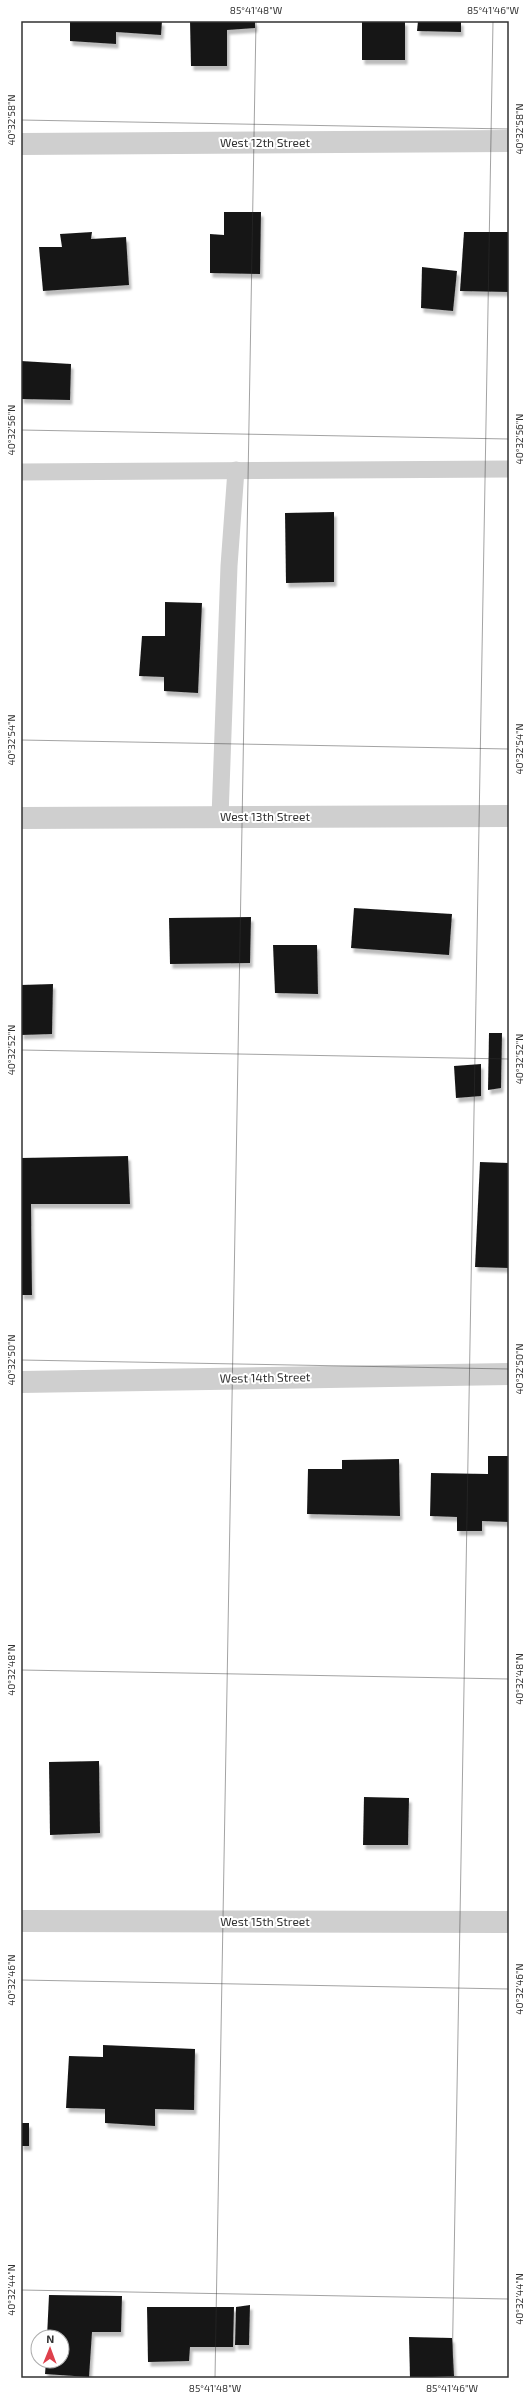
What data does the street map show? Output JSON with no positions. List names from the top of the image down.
{
  "streets": {
    "street": [
      "West 12th Street",
      "West 13th Street",
      "West 14th Street",
      "West 15th Street"
    ]
  },
  "north": "top",
  "coordinates": [
    "85°41'48\"W",
    "85°41'46\"W",
    "40°32'58\"N",
    "40°32'56\"N",
    "40°32'54\"N",
    "40°32'52\"N",
    "40°32'50\"N",
    "40°32'48\"N",
    "40°32'46\"N",
    "40°32'44\"N"
  ]
}
